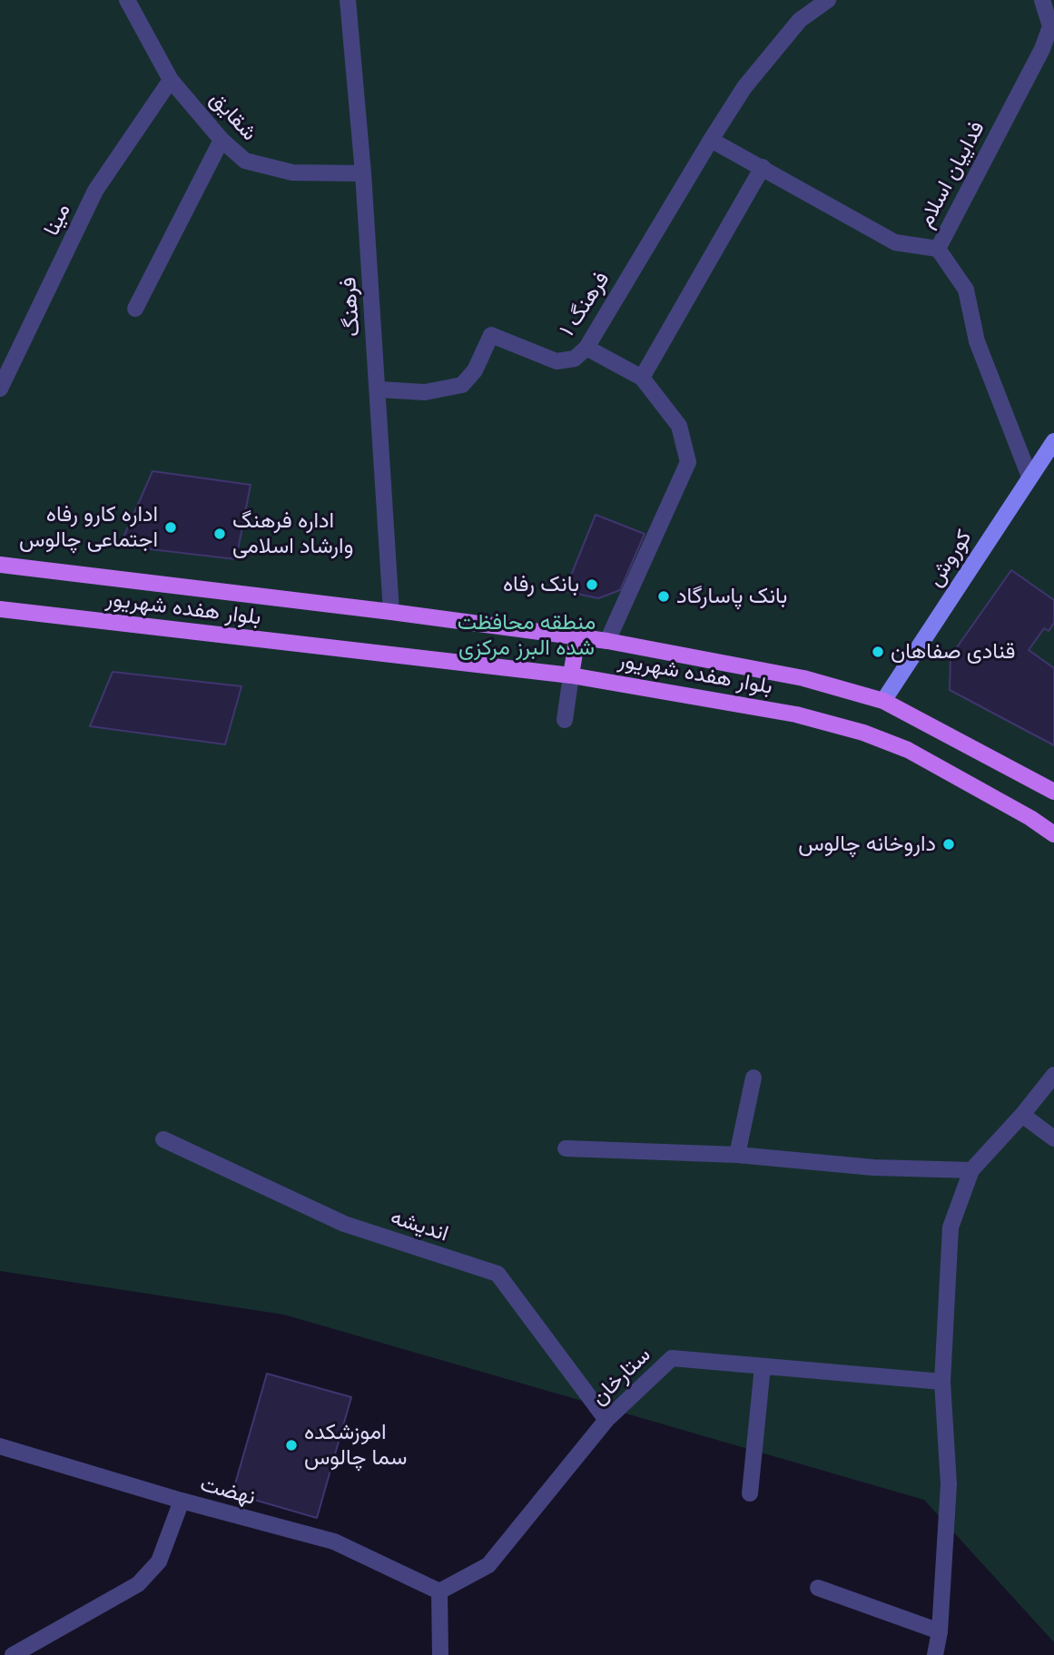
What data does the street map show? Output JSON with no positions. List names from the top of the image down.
{
  "streets": {
    "main road": ["کوروش", "بلوار هفده شهریور"],
    "street": [
      "شقایق",
      "فداییان اسلام",
      "مینا",
      "فرهنگ ۱",
      "فرهنگ",
      "اندیشه",
      "ستارخان",
      "نهضت"
    ]
  },
  "crossings": [
    ["شقایق", "مینا"],
    ["شقایق", "فرهنگ"],
    ["فداییان اسلام", "کوروش"],
    ["فرهنگ ۱", "فرهنگ"],
    ["فرهنگ", "بلوار هفده شهریور"],
    ["کوروش", "بلوار هفده شهریور"],
    ["اندیشه", "ستارخان"],
    ["ستارخان", "نهضت"]
  ],
  "parks": ["منطقه محافظت شده البرز مرکزی"],
  "places": [
    "اداره کارو رفاه اجتماعی چالوس",
    "اداره فرهنگ وارشاد اسلامی",
    "بانک رفاه",
    "بانک پاسارگاد",
    "قنادی صفاهان",
    "داروخانه چالوس",
    "اموزشکده سما چالوس"
  ]
}
